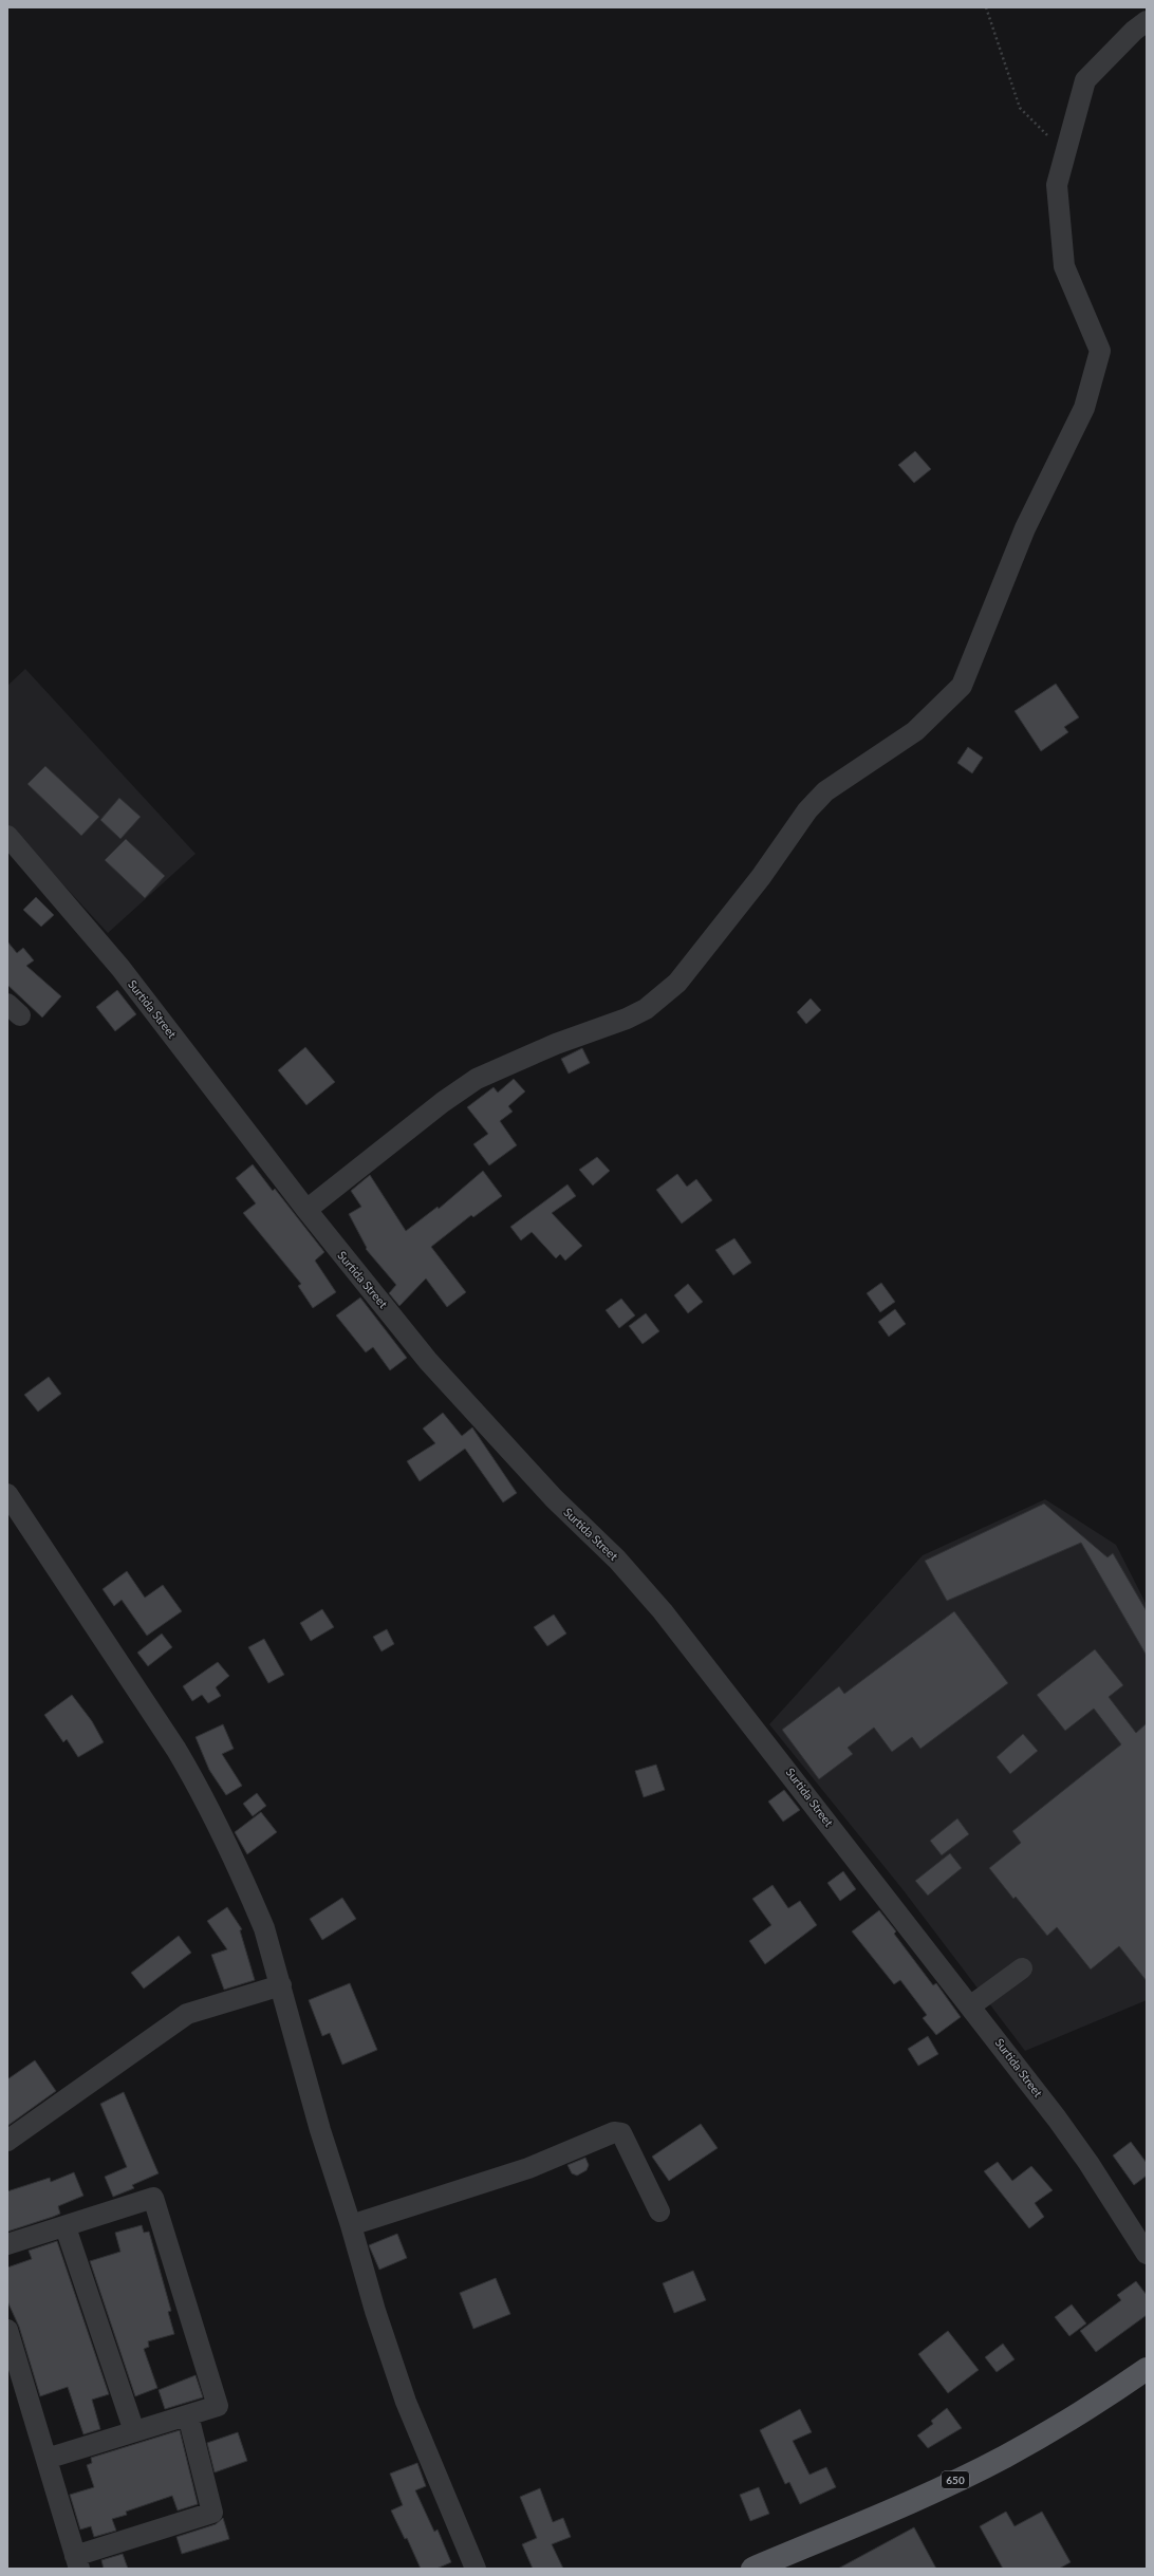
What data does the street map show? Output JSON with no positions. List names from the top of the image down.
{
  "streets": {
    "main road": ["650"],
    "street": ["Surtida Street"]
  }
}
